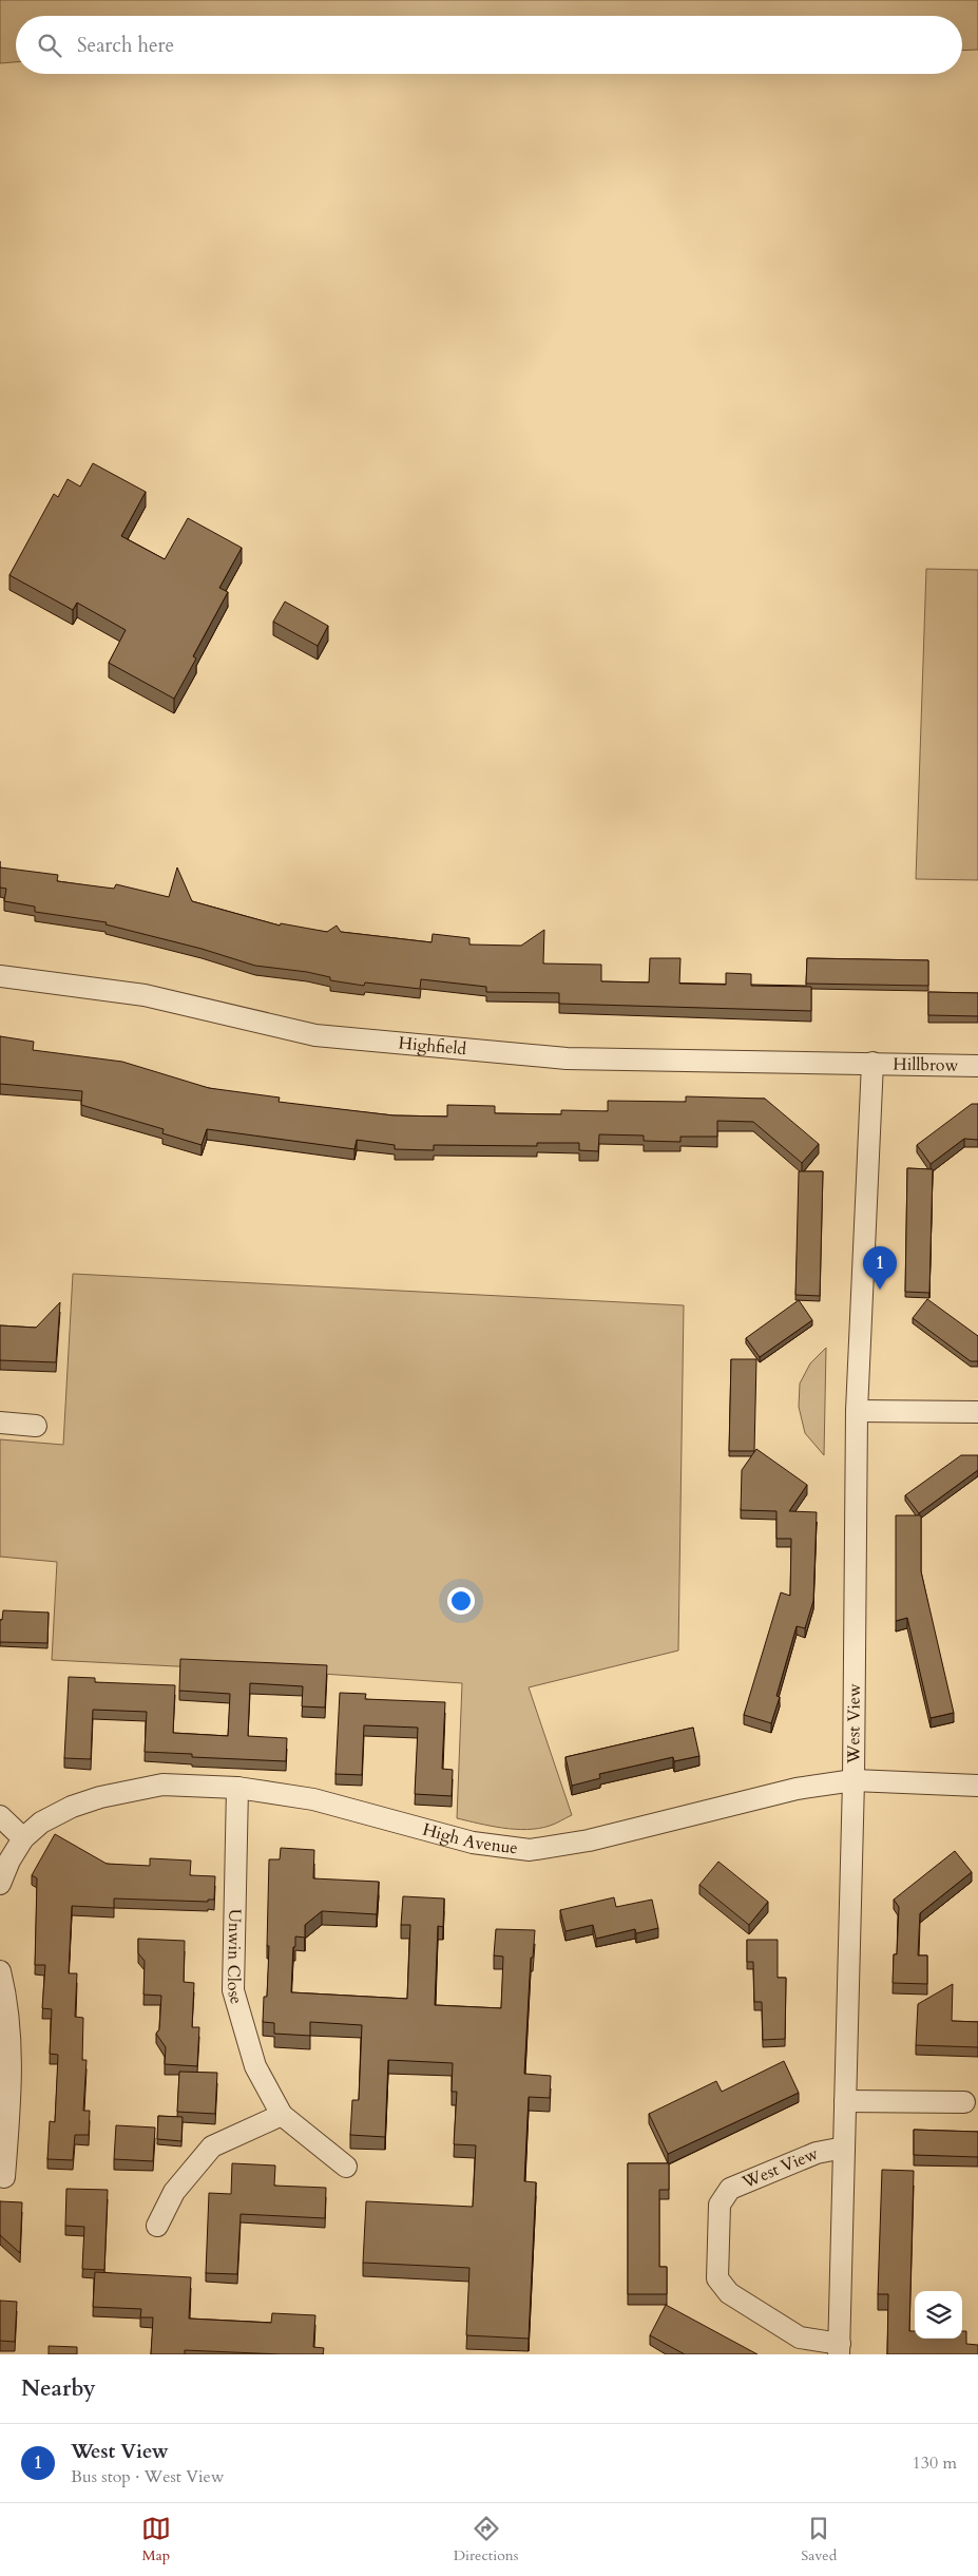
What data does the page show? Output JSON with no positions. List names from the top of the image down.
{
  "streets": {
    "street": [
      "Highfield",
      "Hillbrow",
      "West View",
      "High Avenue",
      "Unwin Close"
    ]
  },
  "crossings": [
    ["Highfield", "Hillbrow"],
    ["Highfield", "West View"],
    ["Hillbrow", "West View"],
    ["West View", "High Avenue"],
    ["High Avenue", "Unwin Close"]
  ],
  "page": {
    "search": "Search here",
    "pins": "1",
    "heading": "Nearby",
    "list": [
      {
        "mark": "1",
        "name": "West View",
        "note": "Bus stop · West View",
        "value": "130 m"
      }
    ],
    "nav": ["Map", "Directions", "Saved"]
  }
}
